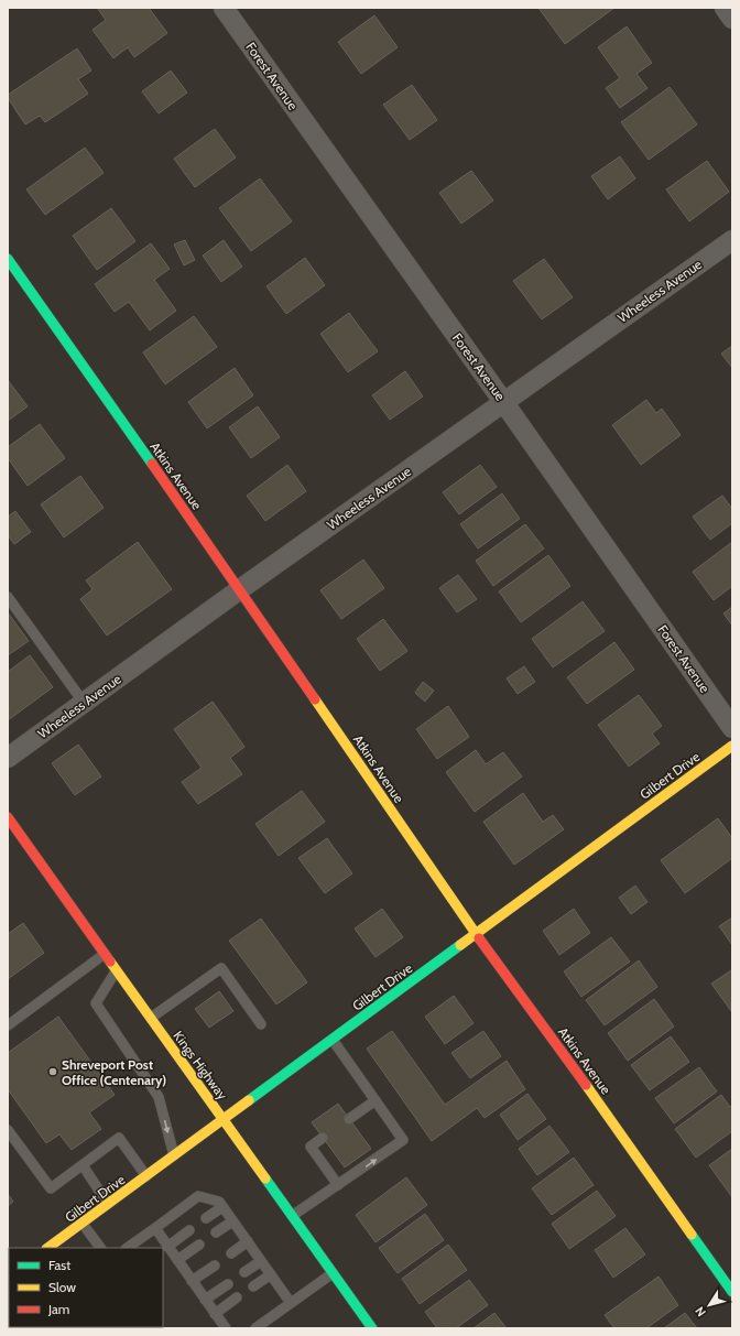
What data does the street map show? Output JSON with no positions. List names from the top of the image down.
{
  "streets": {
    "street": [
      "Forest Avenue",
      "Wheeless Avenue",
      "Atkins Avenue",
      "Gilbert Drive",
      "Kings Highway"
    ]
  },
  "crossings": [
    ["Forest Avenue", "Wheeless Avenue"],
    ["Wheeless Avenue", "Atkins Avenue"],
    ["Atkins Avenue", "Gilbert Drive"],
    ["Gilbert Drive", "Kings Highway"]
  ],
  "places": ["Shreveport Post Office (Centenary)"],
  "legend": ["Fast", "Slow", "Jam"],
  "north": "bottom left"
}
